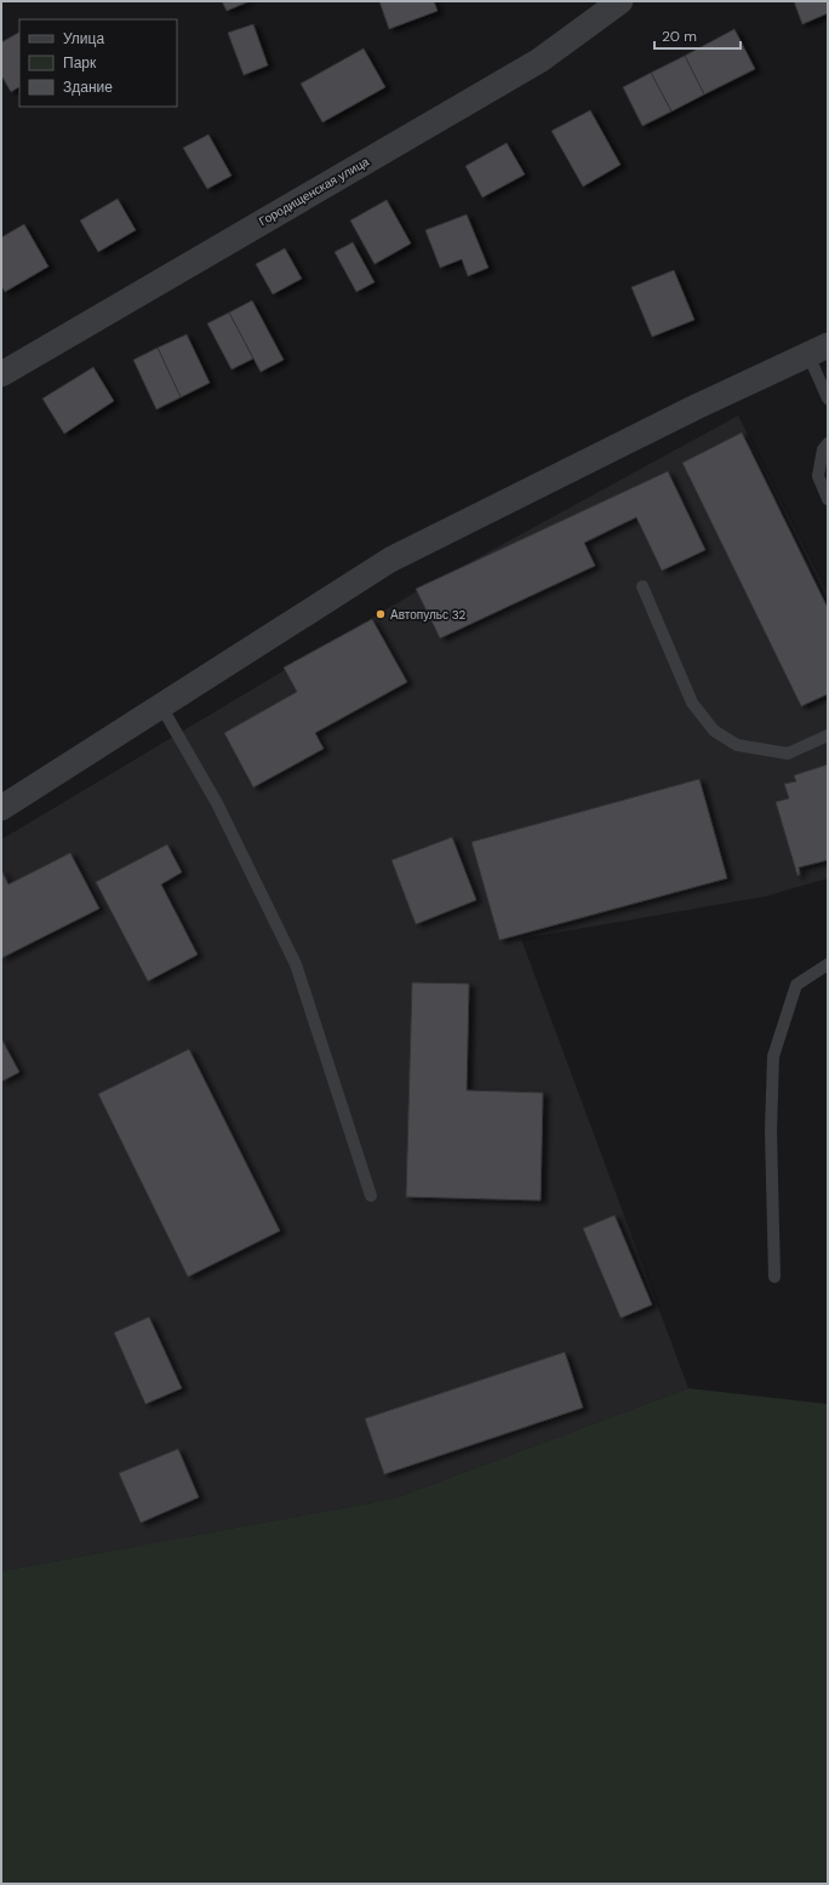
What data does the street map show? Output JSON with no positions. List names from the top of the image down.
{
  "streets": {
    "street": ["Городищенская улица"]
  },
  "places": ["Автопульс 32"],
  "legend": ["Улица", "Парк", "Здание"],
  "scale_bar": "20 m"
}
